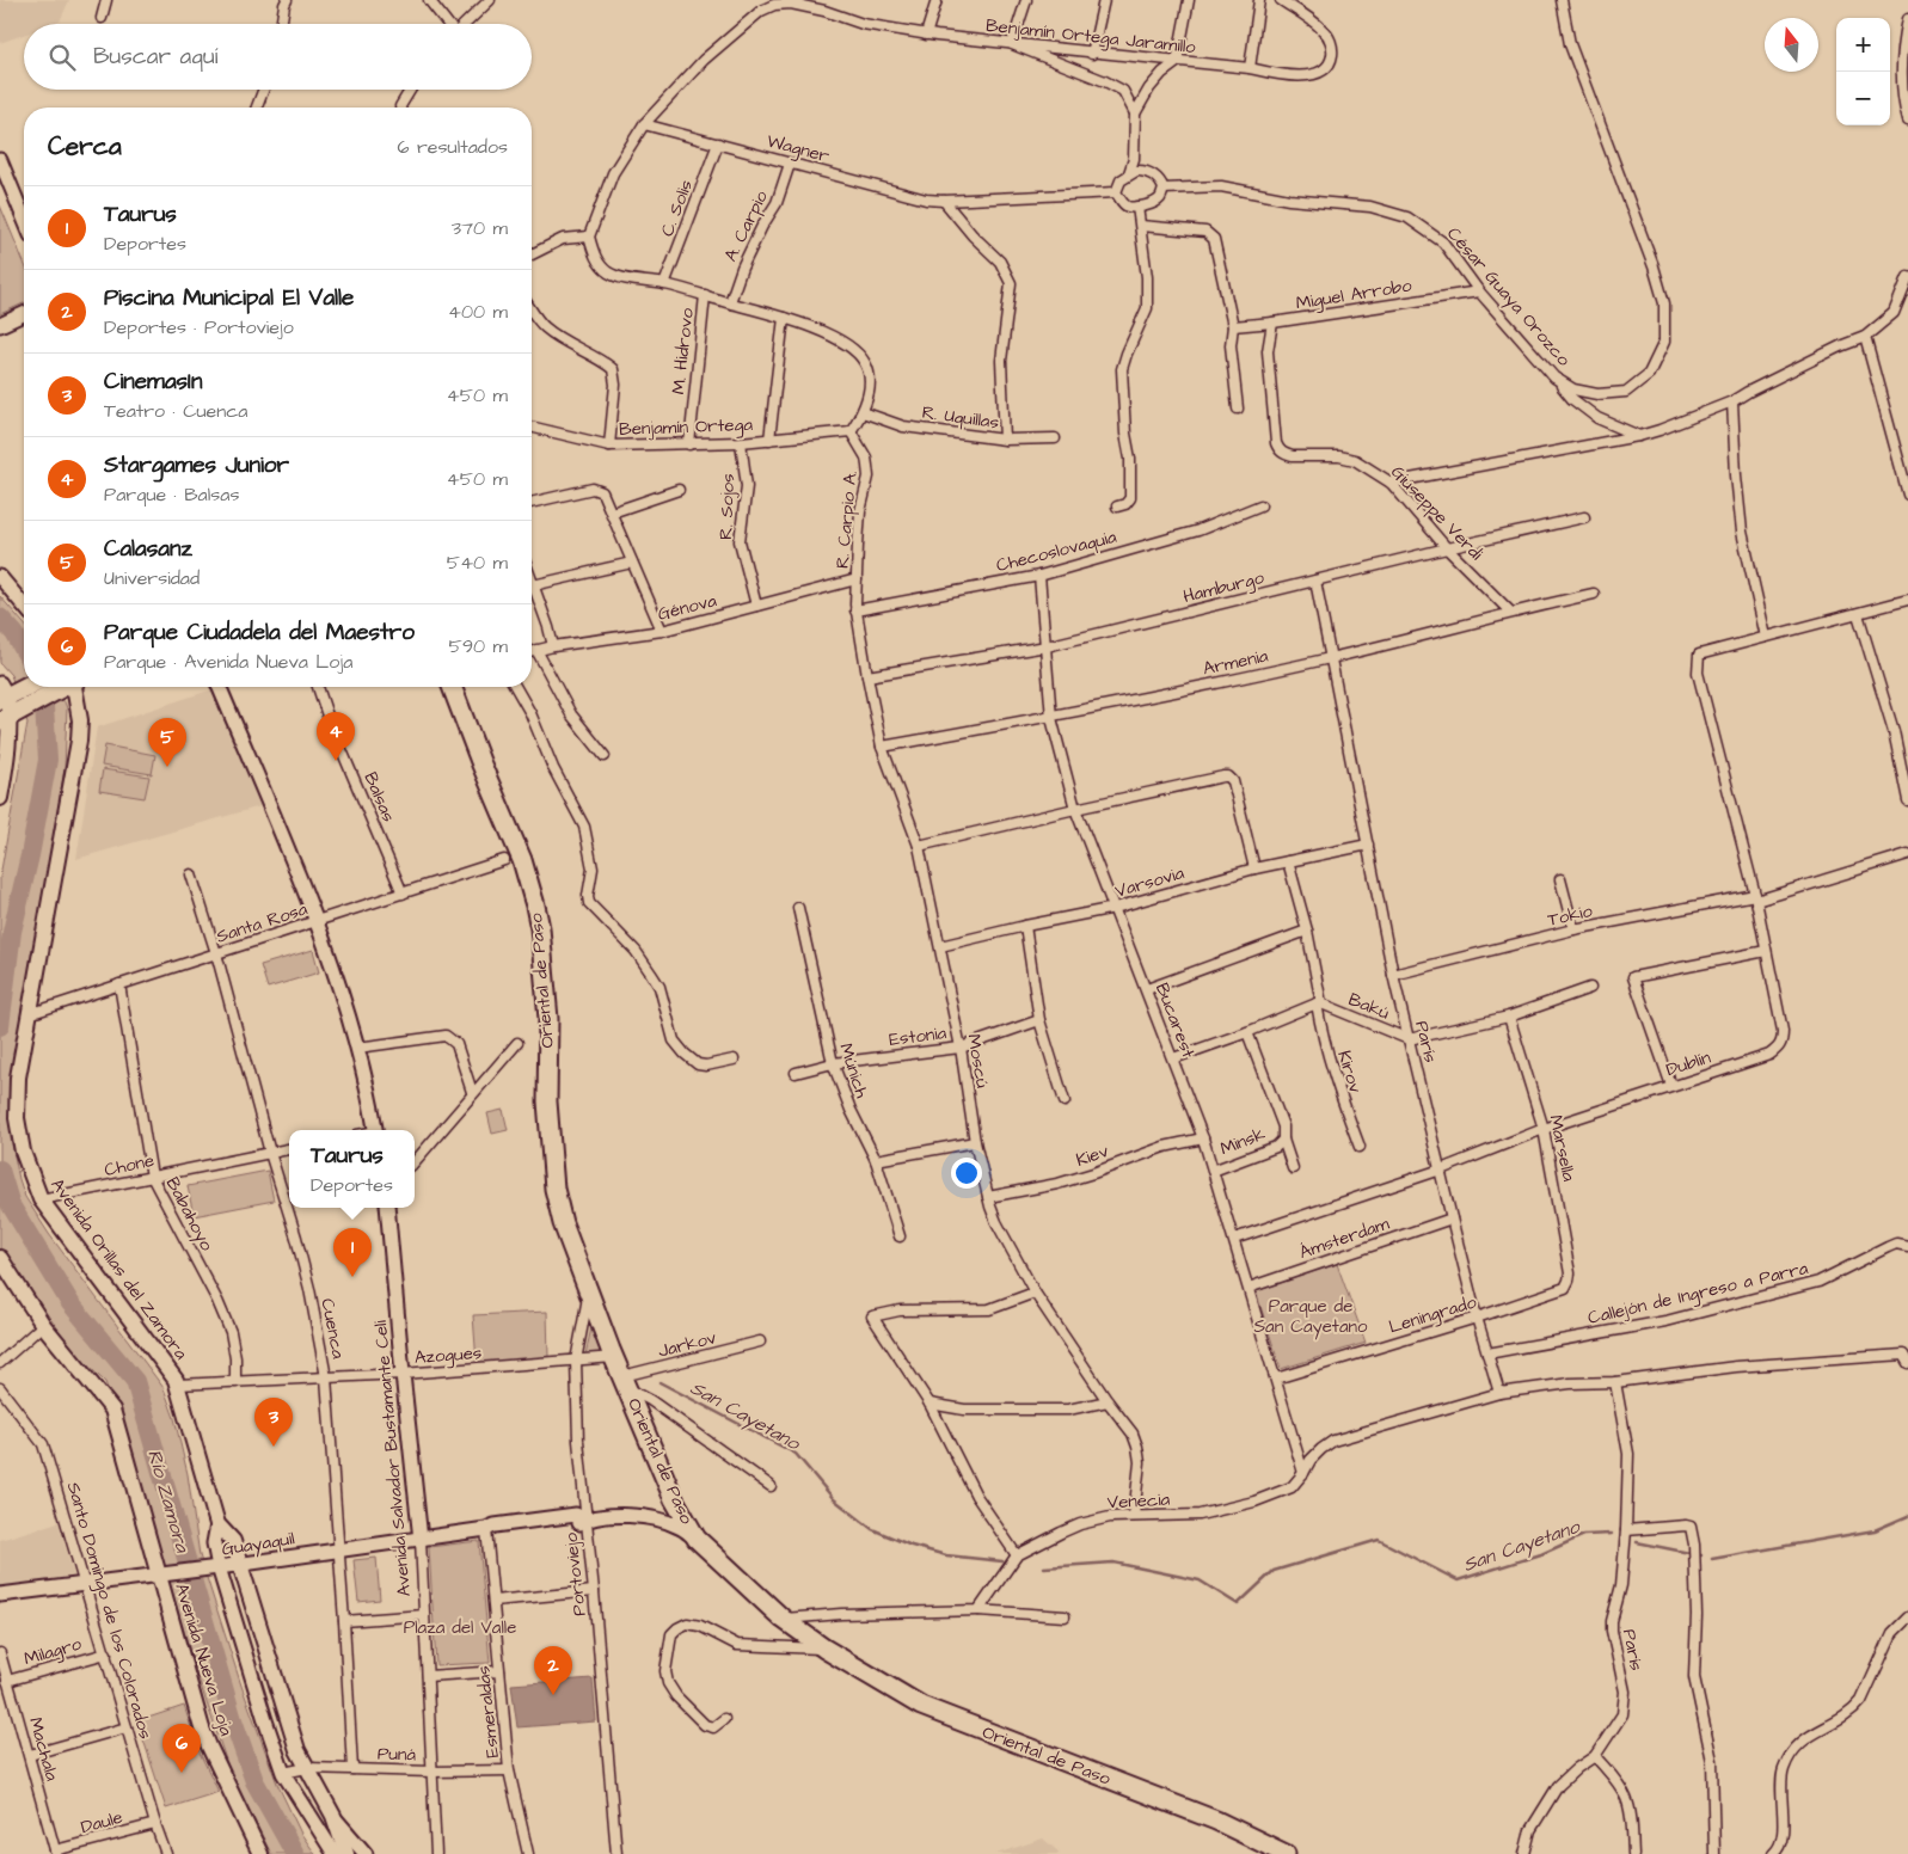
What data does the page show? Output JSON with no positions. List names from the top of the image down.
{
  "streets": {
    "highway": ["Oriental de Paso"],
    "main road": [
      "Avenida Orillas del Zamora",
      "Avenida Salvador Bustamante Celi",
      "Guayaquil",
      "Avenida Nueva Loja"
    ],
    "street": [
      "Benjamín Ortega Jaramillo",
      "Wagner",
      "C. Solis",
      "A. Carpio",
      "Miguel Arrobo",
      "César Guaya Orozco",
      "M. Hidrovo",
      "R. Uquillas",
      "Benjamín Ortega",
      "R. Sojos",
      "Giuseppe Verdi",
      "R. Carpio A.",
      "Checoslovaquia",
      "Hamburgo",
      "Génova",
      "Armenia",
      "Balsas",
      "Varsovia",
      "Tokio",
      "Santa Rosa",
      "Bakú",
      "Bucarest",
      "Estonia",
      "París",
      "Moscú",
      "Dublín",
      "Múnich",
      "Kirov",
      "Minsk",
      "Marsella",
      "Kiev",
      "Chone",
      "Babahoyo",
      "Ámsterdam",
      "Callejón de Ingreso a Parra",
      "Leningrado",
      "Cuenca",
      "Jarkov",
      "Azogues",
      "Venecia",
      "Portoviejo",
      "Santo Domingo de los Colorados",
      "Milagro",
      "Esmeraldas",
      "Machala",
      "Puná",
      "Daule"
    ]
  },
  "crossings": [
    ["Benjamín Ortega Jaramillo", "Wagner"],
    ["Wagner", "C. Solis"],
    ["Wagner", "A. Carpio"],
    ["Miguel Arrobo", "César Guaya Orozco"],
    ["Miguel Arrobo", "Giuseppe Verdi"],
    ["M. Hidrovo", "Benjamín Ortega"],
    ["Benjamín Ortega", "R. Sojos"],
    ["Benjamín Ortega", "R. Carpio A."],
    ["R. Sojos", "Génova"],
    ["Giuseppe Verdi", "Hamburgo"],
    ["Giuseppe Verdi", "Armenia"],
    ["R. Carpio A.", "Génova"],
    ["R. Carpio A.", "Moscú"],
    ["Checoslovaquia", "Bucarest"],
    ["Checoslovaquia", "Moscú"],
    ["Hamburgo", "Bucarest"],
    ["Hamburgo", "París"],
    ["Hamburgo", "Moscú"],
    ["Génova", "Moscú"],
    ["Armenia", "Bucarest"],
    ["Armenia", "París"],
    ["Armenia", "Moscú"],
    ["Balsas", "Santa Rosa"],
    ["Varsovia", "Bucarest"],
    ["Varsovia", "París"],
    ["Varsovia", "Moscú"],
    ["Varsovia", "Kirov"],
    ["Tokio", "París"],
    ["Tokio", "Dublín"],
    ["Santa Rosa", "Babahoyo"],
    ["Santa Rosa", "Avenida Orillas del Zamora"],
    ["Santa Rosa", "Cuenca"],
    ["Oriental de Paso", "Jarkov"],
    ["Oriental de Paso", "Azogues"],
    ["Oriental de Paso", "Guayaquil"],
    ["Oriental de Paso", "Portoviejo"],
    ["Bakú", "París"],
    ["Bakú", "Kirov"],
    ["Bucarest", "Dublín"],
    ["Bucarest", "Minsk"],
    ["Bucarest", "Kiev"],
    ["Bucarest", "Ámsterdam"],
    ["Bucarest", "Leningrado"],
    ["Bucarest", "Venecia"],
    ["Estonia", "Moscú"],
    ["Estonia", "Múnich"],
    ["París", "Dublín"],
    ["París", "Ámsterdam"],
    ["París", "Callejón de Ingreso a Parra"],
    ["París", "Leningrado"],
    ["París", "Venecia"],
    ["Moscú", "Kiev"],
    ["Moscú", "Venecia"],
    ["Dublín", "Marsella"],
    ["Marsella", "Leningrado"],
    ["Chone", "Babahoyo"],
    ["Chone", "Avenida Orillas del Zamora"],
    ["Chone", "Cuenca"],
    ["Babahoyo", "Azogues"],
    ["Avenida Orillas del Zamora", "Azogues"],
    ["Avenida Orillas del Zamora", "Guayaquil"],
    ["Avenida Orillas del Zamora", "Puná"],
    ["Cuenca", "Azogues"],
    ["Cuenca", "Guayaquil"],
    ["Cuenca", "Puná"],
    ["Azogues", "Avenida Salvador Bustamante Celi"],
    ["Azogues", "Portoviejo"],
    ["Avenida Salvador Bustamante Celi", "Guayaquil"],
    ["Avenida Salvador Bustamante Celi", "Puná"],
    ["Guayaquil", "Portoviejo"],
    ["Guayaquil", "Santo Domingo de los Colorados"],
    ["Guayaquil", "Avenida Nueva Loja"],
    ["Guayaquil", "Esmeraldas"],
    ["Santo Domingo de los Colorados", "Milagro"],
    ["Santo Domingo de los Colorados", "Daule"],
    ["Milagro", "Machala"],
    ["Esmeraldas", "Puná"],
    ["Machala", "Daule"]
  ],
  "water": ["San Cayetano", "Río Zamora"],
  "parks": ["Parque de San Cayetano", "Plaza del Valle"],
  "north": "top",
  "page": {
    "map_buttons": ["+", "−"],
    "search": "Buscar aquí",
    "heading": ["Cerca", "6 resultados"],
    "list": [
      {
        "mark": "1",
        "name": "Taurus",
        "note": "Deportes",
        "value": "370 m"
      },
      {
        "mark": "2",
        "name": "Piscina Municipal El Valle",
        "note": "Deportes · Portoviejo",
        "value": "400 m"
      },
      {
        "mark": "3",
        "name": "CinemasIn",
        "note": "Teatro · Cuenca",
        "value": "450 m"
      },
      {
        "mark": "4",
        "name": "Stargames Junior",
        "note": "Parque · Balsas",
        "value": "450 m"
      },
      {
        "mark": "5",
        "name": "Calasanz",
        "note": "Universidad",
        "value": "540 m"
      },
      {
        "mark": "6",
        "name": "Parque Ciudadela del Maestro",
        "note": "Parque · Avenida Nueva Loja",
        "value": "590 m"
      }
    ],
    "pins": [
      "4",
      "5",
      "1",
      "3",
      "2",
      "6"
    ],
    "popup": ["Taurus", "Deportes"]
  }
}
